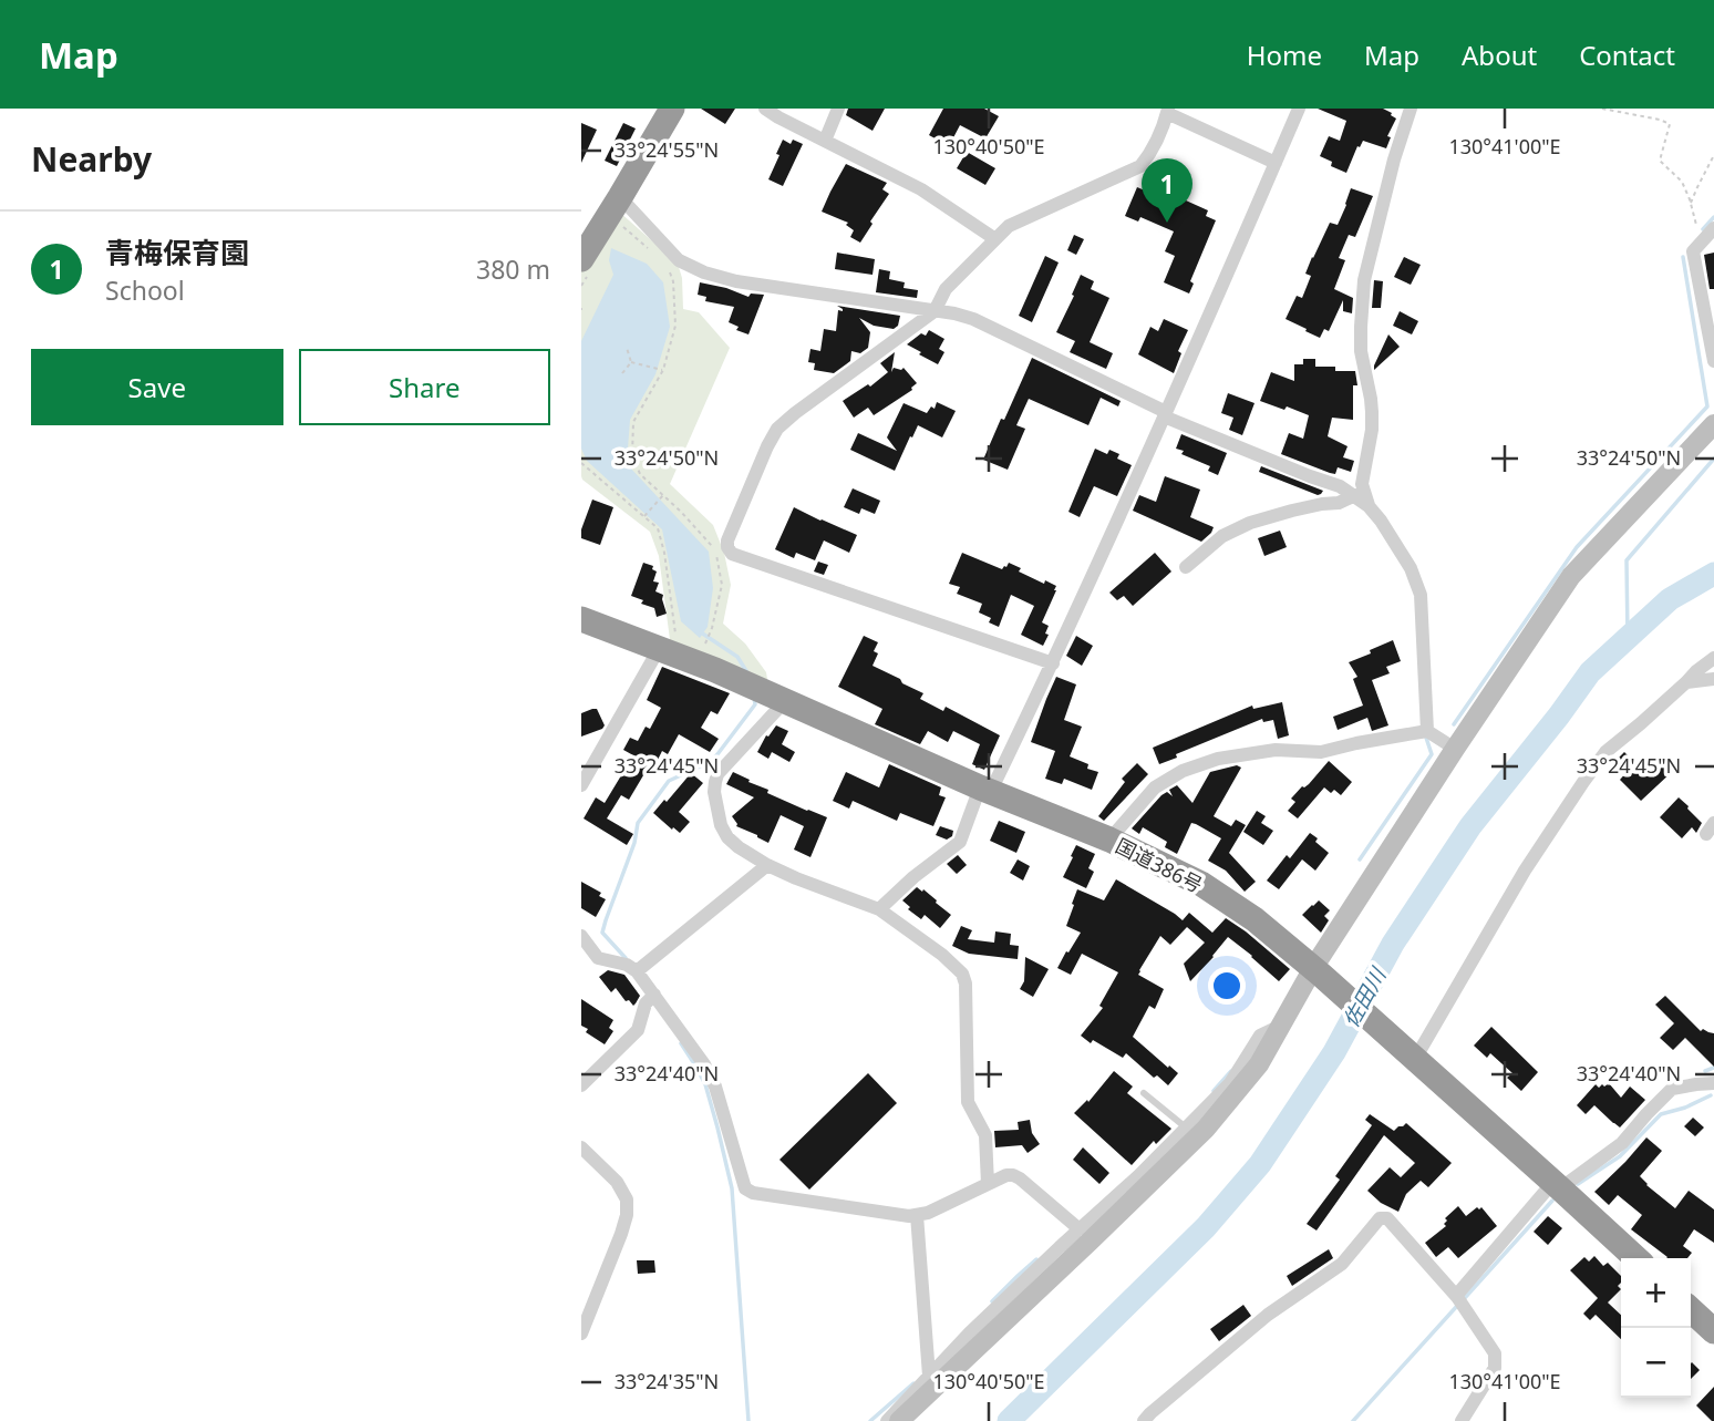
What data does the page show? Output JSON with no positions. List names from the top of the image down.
{
  "streets": {
    "highway": ["国道386号"]
  },
  "water": ["佐田川"],
  "page": {
    "header": "Map",
    "nav": [
      "Home",
      "Map",
      "About",
      "Contact"
    ],
    "heading": "Nearby",
    "pins": "1",
    "list": [
      {
        "mark": "1",
        "name": "青梅保育園",
        "note": "School",
        "value": "380 m"
      }
    ],
    "buttons": ["Save", "Share"],
    "map_buttons": ["+", "−"]
  },
  "coordinates": [
    "130°40'50\"E",
    "130°41'00\"E",
    "33°24'55\"N",
    "33°24'50\"N",
    "33°24'45\"N",
    "33°24'40\"N",
    "33°24'35\"N"
  ]
}
